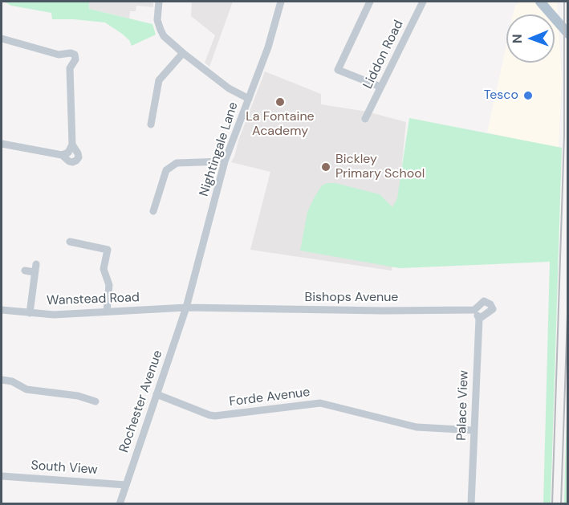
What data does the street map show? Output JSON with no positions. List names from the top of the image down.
{
  "streets": {
    "street": [
      "Liddon Road",
      "Nightingale Lane",
      "Bishops Avenue",
      "Wanstead Road",
      "Forde Avenue",
      "Rochester Avenue",
      "Palace View",
      "South View"
    ]
  },
  "crossings": [
    ["Nightingale Lane", "Bishops Avenue"],
    ["Nightingale Lane", "Wanstead Road"],
    ["Nightingale Lane", "Rochester Avenue"],
    ["Bishops Avenue", "Wanstead Road"],
    ["Bishops Avenue", "Rochester Avenue"],
    ["Bishops Avenue", "Palace View"],
    ["Wanstead Road", "Rochester Avenue"],
    ["Forde Avenue", "Rochester Avenue"],
    ["Forde Avenue", "Palace View"],
    ["Rochester Avenue", "South View"]
  ],
  "places": ["Tesco", "La Fontaine Academy", "Bickley Primary School"],
  "north": "left"
}
